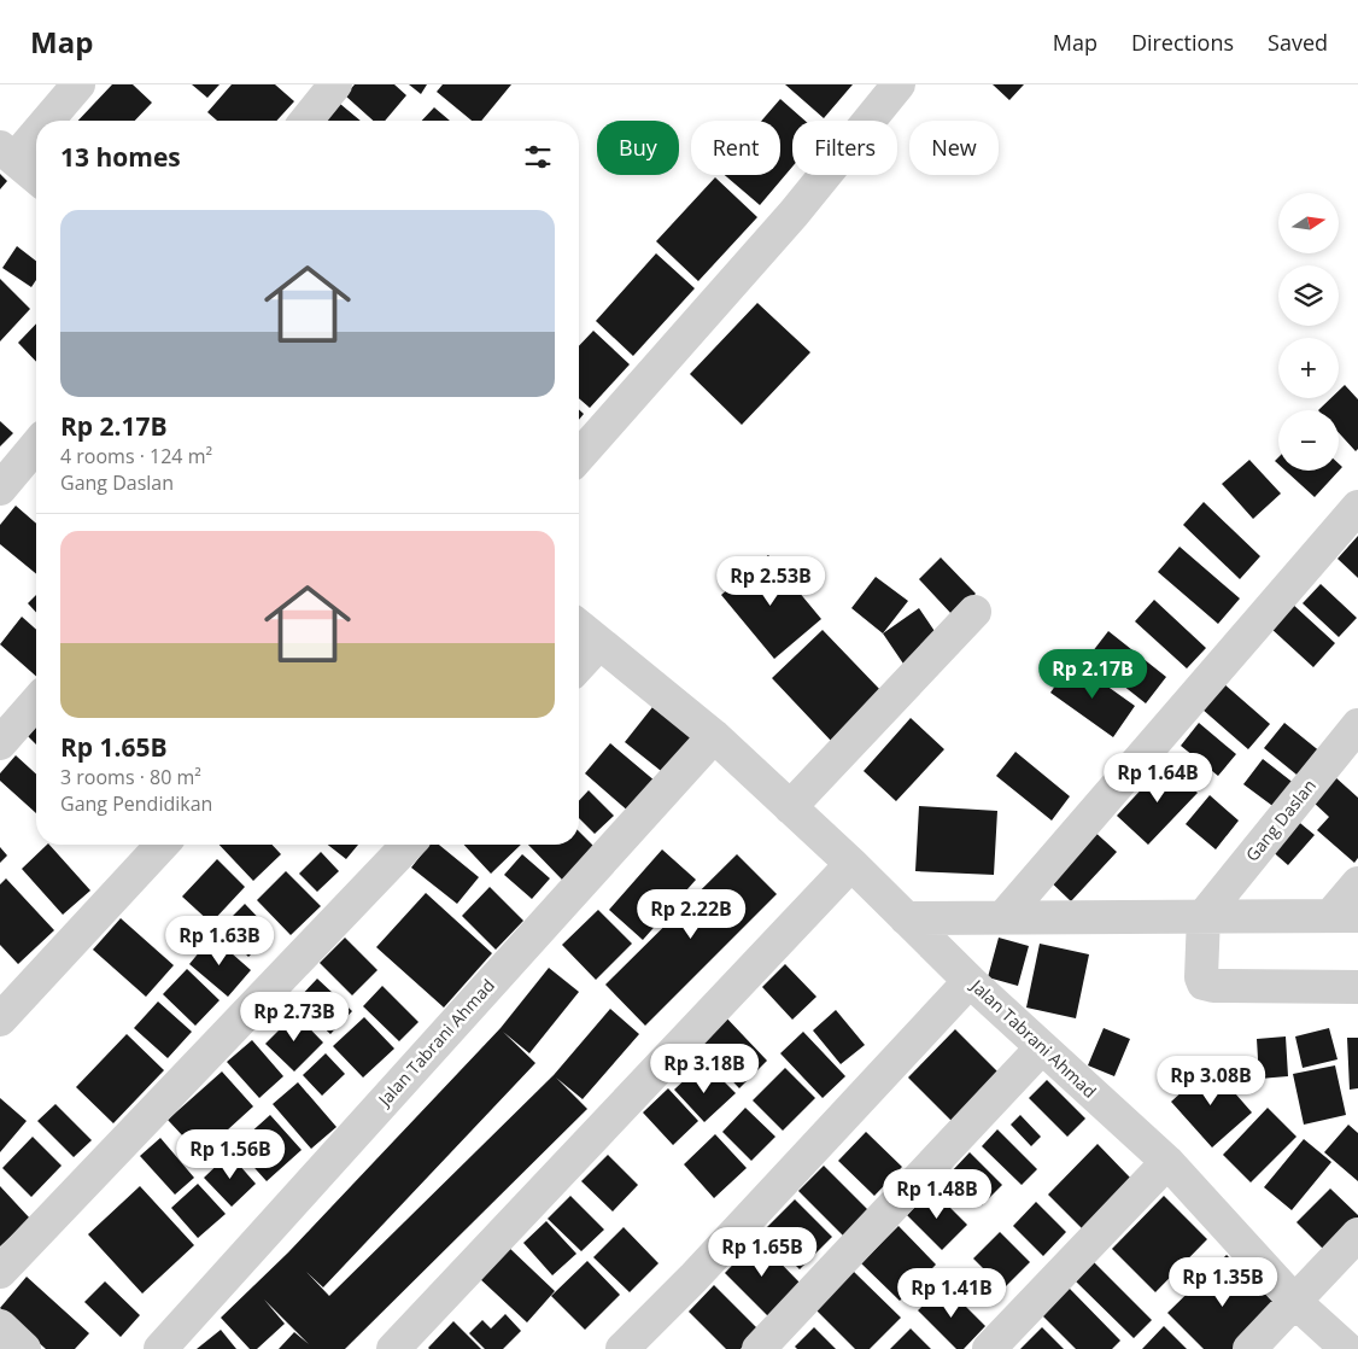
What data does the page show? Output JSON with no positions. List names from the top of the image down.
{
  "streets": {
    "street": ["Gang Daslan", "Jalan Tabrani Ahmad"]
  },
  "north": "right",
  "page": {
    "header": "Map",
    "nav": ["Map", "Directions", "Saved"],
    "chip": [
      "Buy",
      "Rent",
      "Filters",
      "New"
    ],
    "heading": "13 homes",
    "map_buttons": ["+", "−"],
    "list": [
      {
        "name": "Rp 2.17B",
        "note": "4 rooms · 124 m² · Gang Daslan"
      },
      {
        "name": "Rp 1.65B",
        "note": "3 rooms · 80 m² · Gang Pendidikan"
      }
    ],
    "price": [
      "Rp 2.53B",
      "Rp 2.17B",
      "Rp 1.64B",
      "Rp 2.22B",
      "Rp 1.63B",
      "Rp 2.73B",
      "Rp 3.18B",
      "Rp 3.08B",
      "Rp 1.56B",
      "Rp 1.48B",
      "Rp 1.65B",
      "Rp 1.35B",
      "Rp 1.41B"
    ]
  }
}
